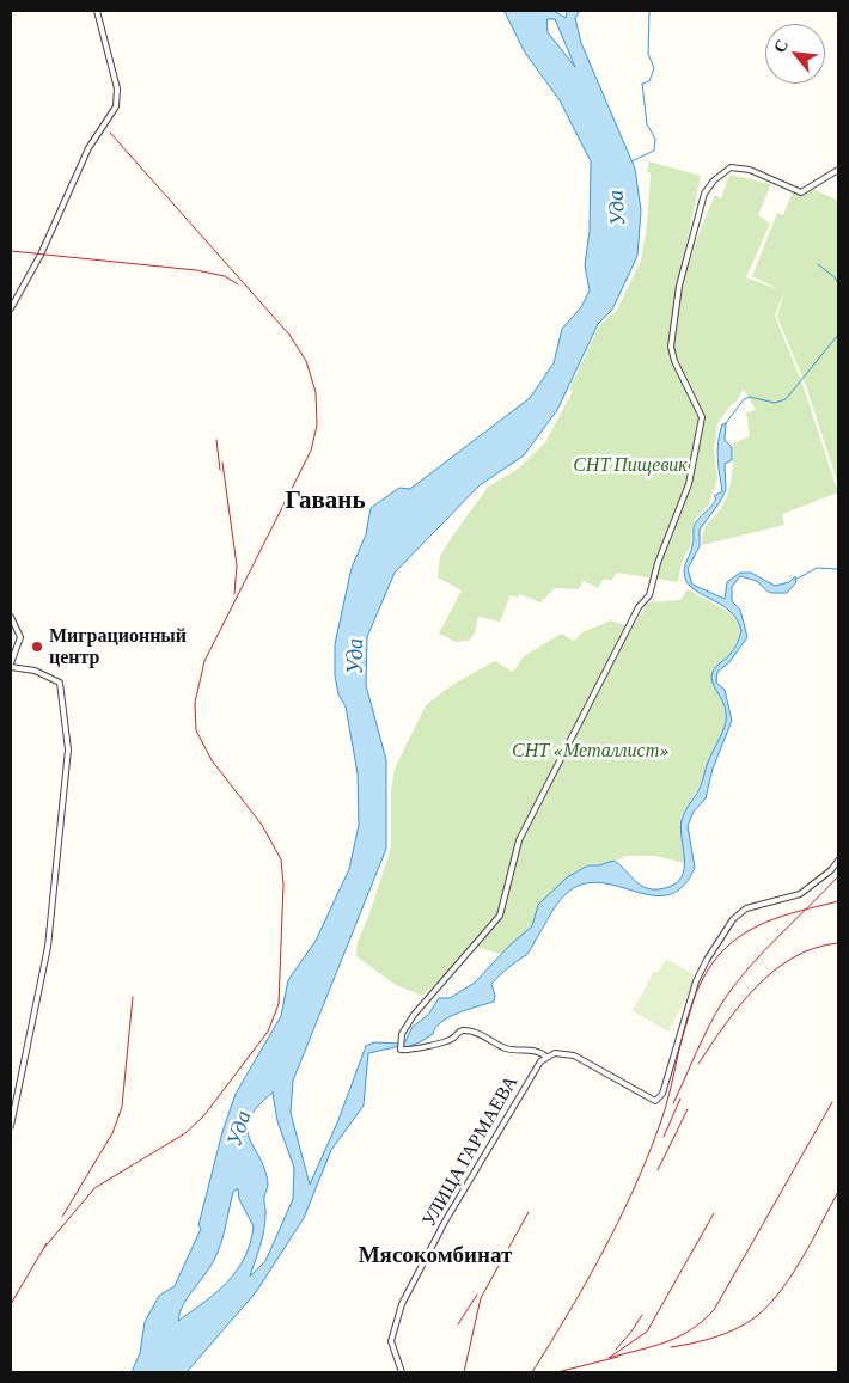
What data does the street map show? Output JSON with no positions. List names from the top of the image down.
{
  "streets": {
    "street": ["УЛИЦА ГАРМАЕВА"]
  },
  "districts": ["Гавань", "Мясокомбинат"],
  "water": ["Уда"],
  "parks": ["СНТ Пищевик", "СНТ «Металлист»"],
  "places": ["Миграционный центр"],
  "north": "top left"
}
